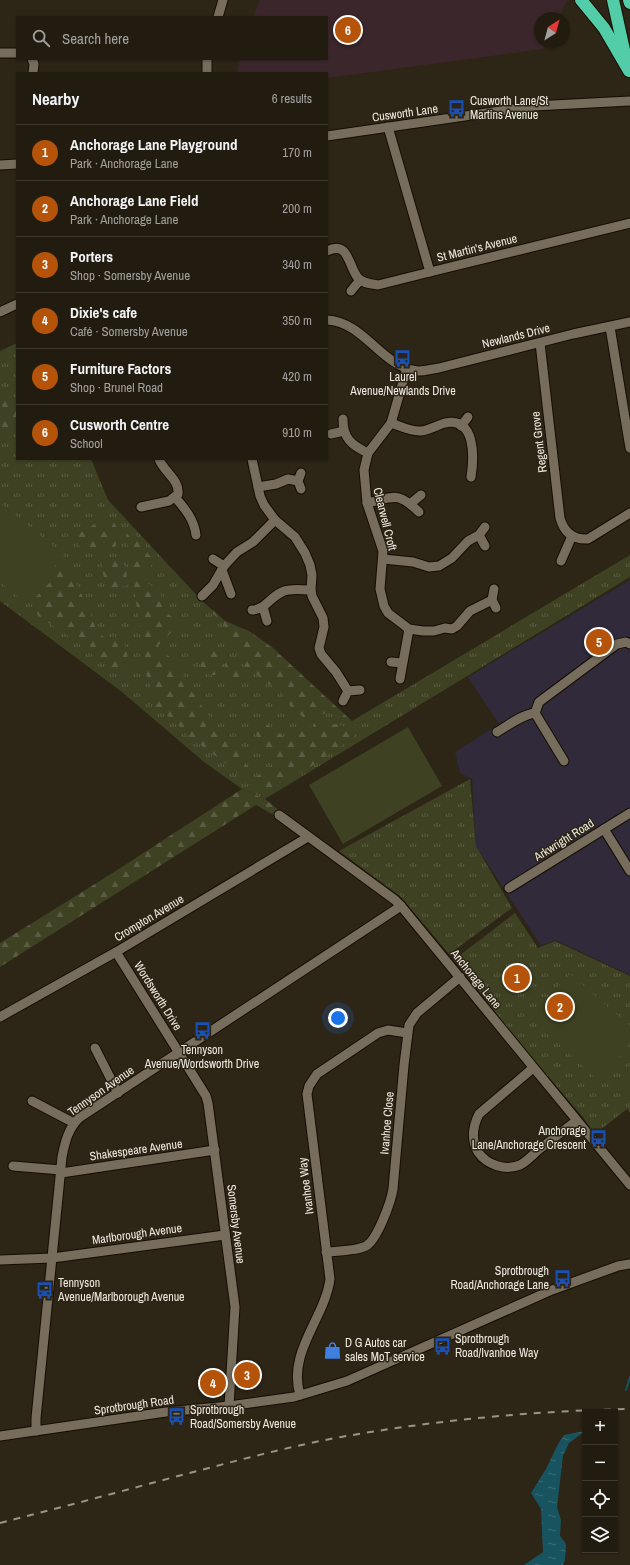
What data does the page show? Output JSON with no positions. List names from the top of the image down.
{
  "streets": {
    "street": [
      "Cusworth Lane",
      "St Martin's Avenue",
      "Newlands Drive",
      "Regent Grove",
      "Clearwell Croft",
      "Arkwright Road",
      "Crompton Avenue",
      "Anchorage Lane",
      "Wordsworth Drive",
      "Tennyson Avenue",
      "Ivanhoe Close",
      "Shakespeare Avenue",
      "Ivanhoe Way",
      "Somersby Avenue",
      "Marlborough Avenue",
      "Sprotbrough Road"
    ]
  },
  "crossings": [
    ["Cusworth Lane", "St Martin's Avenue"],
    ["Newlands Drive", "Regent Grove"],
    ["Newlands Drive", "Clearwell Croft"],
    ["Crompton Avenue", "Anchorage Lane"],
    ["Crompton Avenue", "Wordsworth Drive"],
    ["Anchorage Lane", "Tennyson Avenue"],
    ["Anchorage Lane", "Ivanhoe Close"],
    ["Wordsworth Drive", "Tennyson Avenue"],
    ["Wordsworth Drive", "Somersby Avenue"],
    ["Tennyson Avenue", "Shakespeare Avenue"],
    ["Tennyson Avenue", "Somersby Avenue"],
    ["Tennyson Avenue", "Marlborough Avenue"],
    ["Tennyson Avenue", "Sprotbrough Road"],
    ["Ivanhoe Close", "Ivanhoe Way"],
    ["Shakespeare Avenue", "Somersby Avenue"],
    ["Ivanhoe Way", "Sprotbrough Road"],
    ["Somersby Avenue", "Marlborough Avenue"],
    ["Somersby Avenue", "Sprotbrough Road"]
  ],
  "places": {
    "bus stop": [
      "Cusworth Lane/St Martins Avenue",
      "Laurel Avenue/Newlands Drive",
      "Tennyson Avenue/Wordsworth Drive",
      "Anchorage Lane/Anchorage Crescent",
      "Sprotbrough Road/Anchorage Lane",
      "Tennyson Avenue/Marlborough Avenue",
      "Sprotbrough Road/Ivanhoe Way",
      "Sprotbrough Road/Somersby Avenue"
    ],
    "shop": ["D G Autos car sales MoT service"]
  },
  "north": "top right",
  "page": {
    "pins": [
      "6",
      "5",
      "1",
      "2",
      "3",
      "4"
    ],
    "search": "Search here",
    "heading": ["Nearby", "6 results"],
    "list": [
      {
        "mark": "1",
        "name": "Anchorage Lane Playground",
        "note": "Park · Anchorage Lane",
        "value": "170 m"
      },
      {
        "mark": "2",
        "name": "Anchorage Lane Field",
        "note": "Park · Anchorage Lane",
        "value": "200 m"
      },
      {
        "mark": "3",
        "name": "Porters",
        "note": "Shop · Somersby Avenue",
        "value": "340 m"
      },
      {
        "mark": "4",
        "name": "Dixie's cafe",
        "note": "Café · Somersby Avenue",
        "value": "350 m"
      },
      {
        "mark": "5",
        "name": "Furniture Factors",
        "note": "Shop · Brunel Road",
        "value": "420 m"
      },
      {
        "mark": "6",
        "name": "Cusworth Centre",
        "note": "School",
        "value": "910 m"
      }
    ],
    "map_buttons": ["+", "−"]
  }
}
